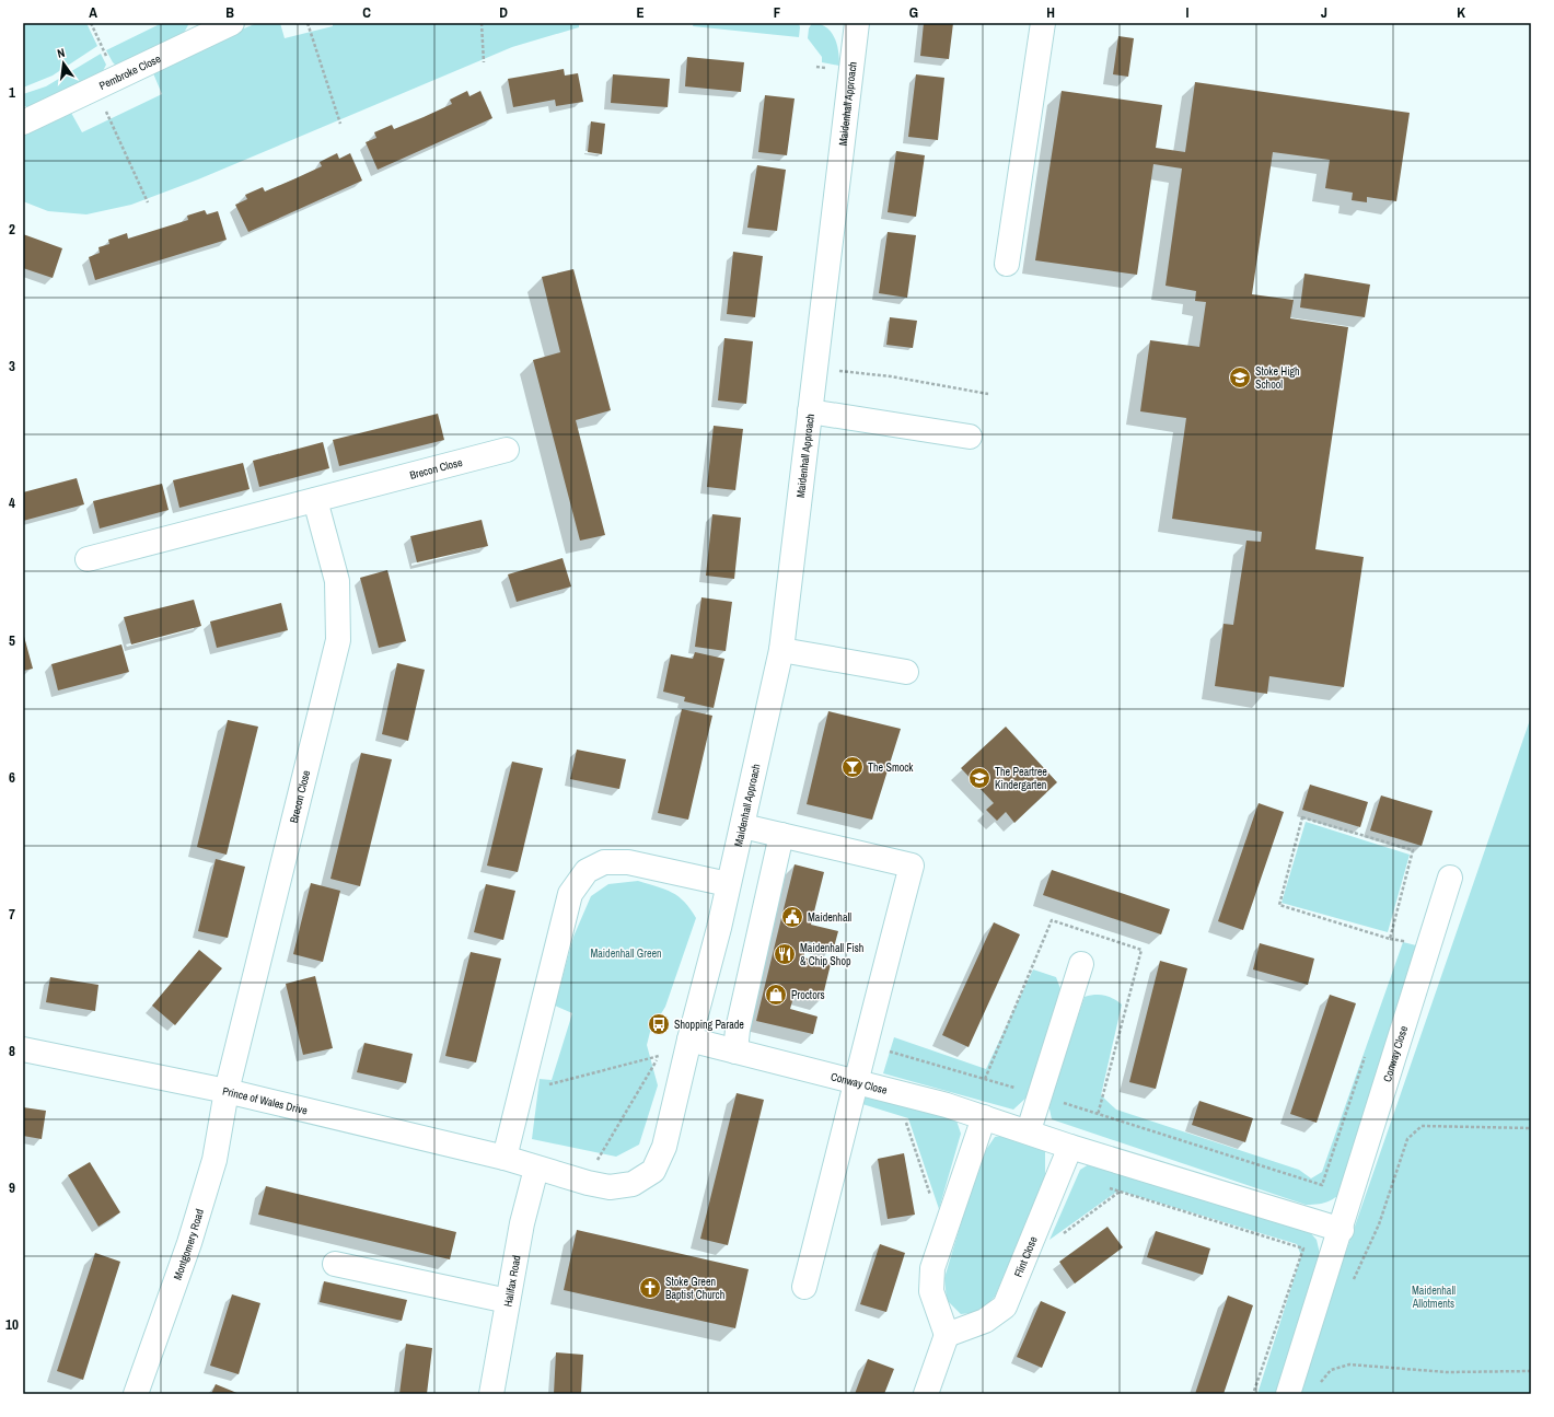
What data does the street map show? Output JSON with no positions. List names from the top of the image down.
{
  "streets": {
    "street": [
      "Pembroke Close",
      "Maidenhall Approach",
      "Brecon Close",
      "Conway Close",
      "Prince of Wales Drive",
      "Montgomery Road",
      "Flint Close",
      "Halifax Road"
    ]
  },
  "crossings": [
    ["Brecon Close", "Prince of Wales Drive"],
    ["Brecon Close", "Montgomery Road"],
    ["Conway Close", "Flint Close"],
    ["Prince of Wales Drive", "Montgomery Road"]
  ],
  "parks": ["Maidenhall Green", "Maidenhall Allotments"],
  "places": {
    "school or university": ["Stoke High School", "The Peartree Kindergarten"],
    "bar": ["The Smock"],
    "public building": ["Maidenhall"],
    "restaurant": ["Maidenhall Fish & Chip Shop"],
    "shop": ["Proctors"],
    "bus stop": ["Shopping Parade"],
    "church": ["Stoke Green Baptist Church"]
  },
  "north": "top",
  "grid": {
    "columns": [
      "A",
      "B",
      "C",
      "D",
      "E",
      "F",
      "G",
      "H",
      "I",
      "J",
      "K"
    ],
    "rows": [
      "1",
      "2",
      "3",
      "4",
      "5",
      "6",
      "7",
      "8",
      "9",
      "10"
    ]
  }
}
